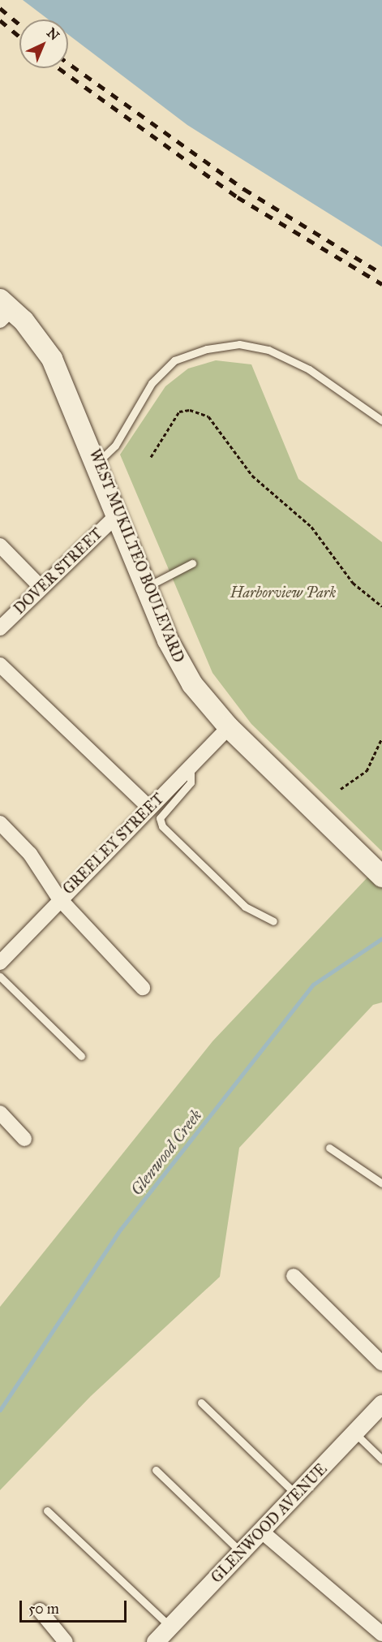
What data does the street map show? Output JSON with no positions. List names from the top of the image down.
{
  "streets": {
    "main road": ["WEST MUKILTEO BOULEVARD"],
    "street": ["DOVER STREET", "GREELEY STREET", "GLENWOOD AVENUE"]
  },
  "crossings": [
    ["WEST MUKILTEO BOULEVARD", "DOVER STREET"],
    ["WEST MUKILTEO BOULEVARD", "GREELEY STREET"]
  ],
  "water": ["Glenwood Creek"],
  "parks": ["Harborview Park"],
  "scale_bar": "50 m",
  "north": "top right"
}
